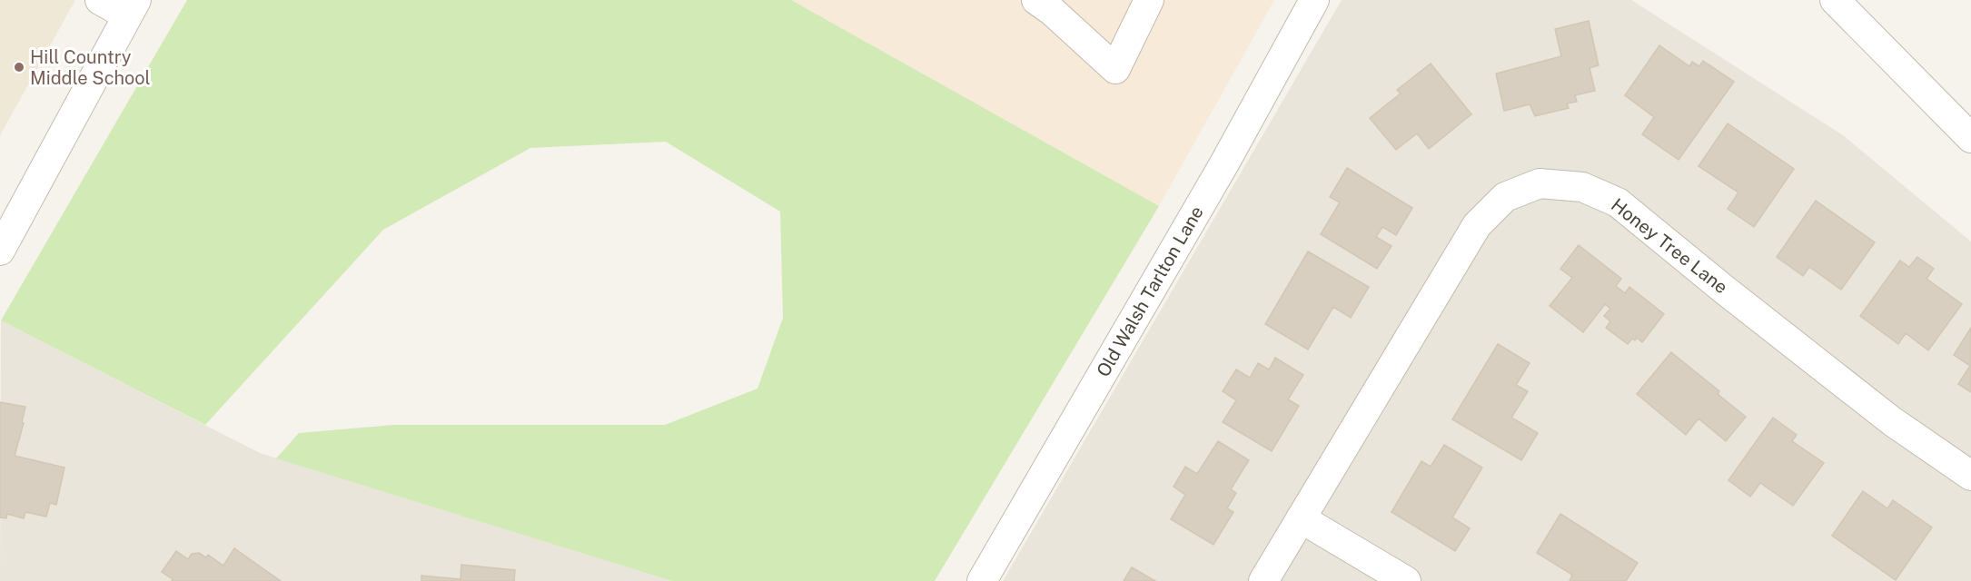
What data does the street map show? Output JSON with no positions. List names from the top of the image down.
{
  "streets": {
    "street": ["Honey Tree Lane", "Old Walsh Tarlton Lane"]
  },
  "places": ["Hill Country Middle School"]
}
